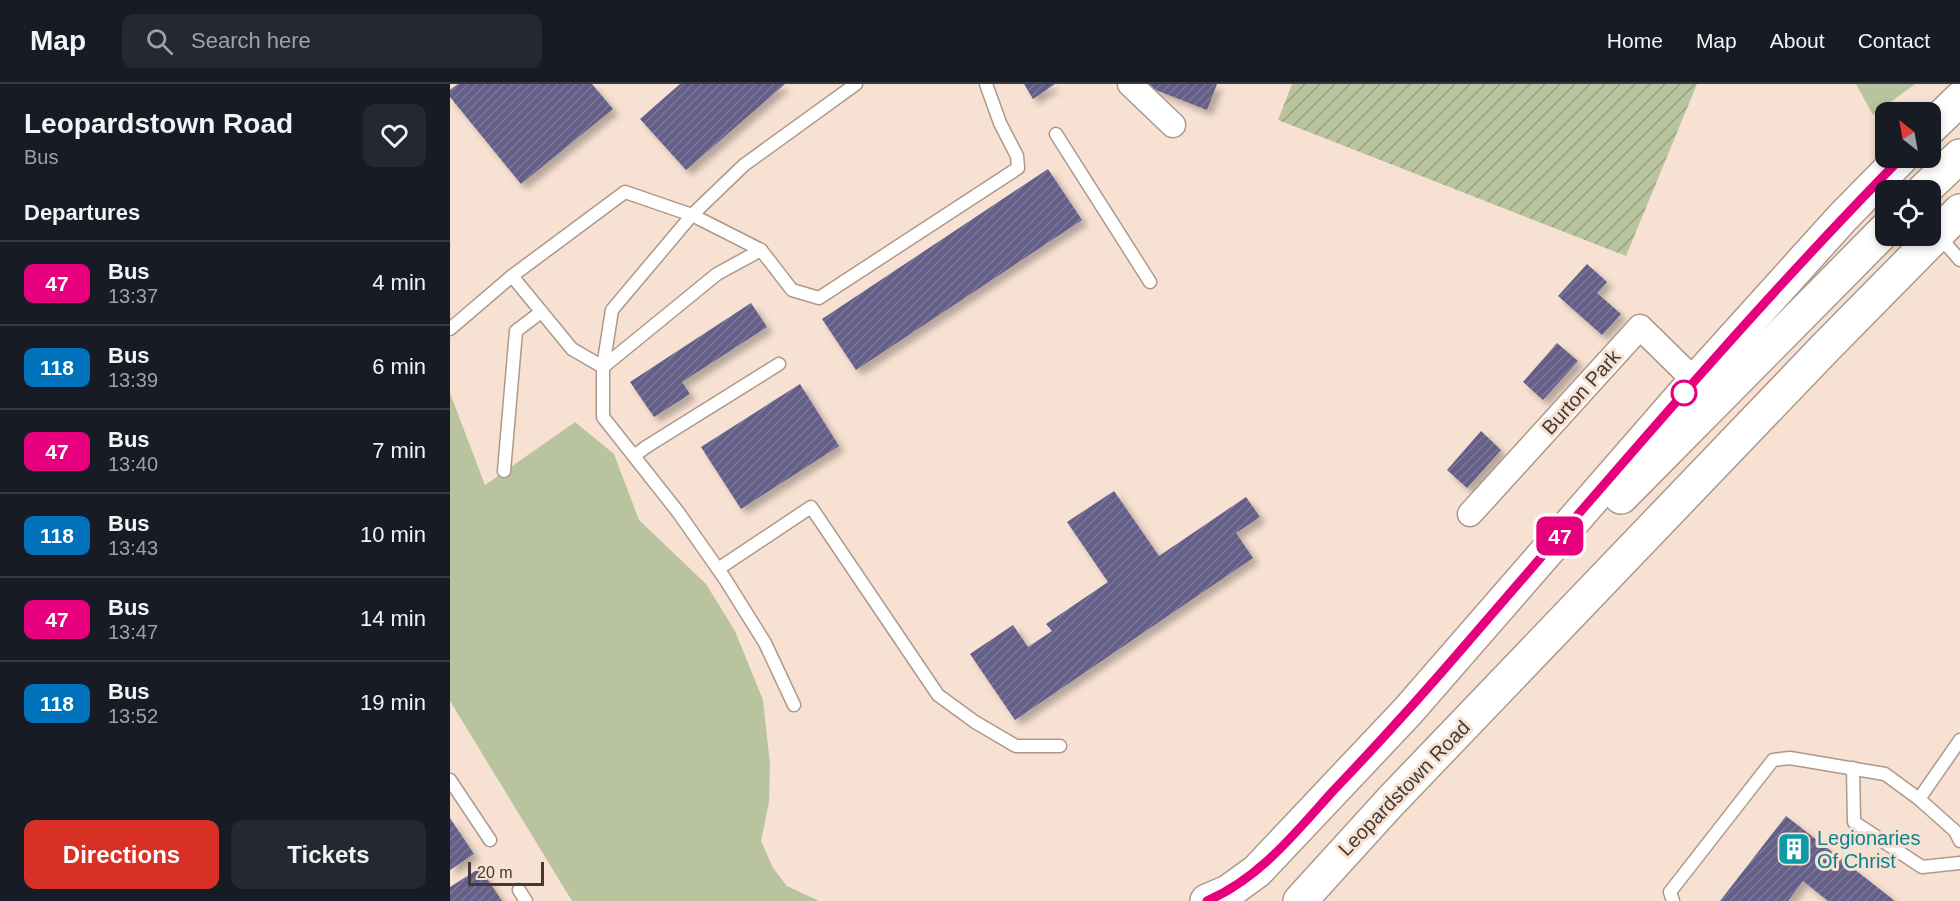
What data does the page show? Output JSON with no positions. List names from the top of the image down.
{
  "streets": {
    "highway": ["Leopardstown Road"],
    "street": ["Burton Park"]
  },
  "places": {
    "building": ["Legionaries Of Christ"]
  },
  "lines": ["bus line 47"],
  "scale_bar": "20 m",
  "north": "top left",
  "page": {
    "header": "Map",
    "search": "Search here",
    "nav": [
      "Home",
      "Map",
      "About",
      "Contact"
    ],
    "heading": [
      ["Leopardstown Road", "Bus"],
      "Departures"
    ],
    "on_map": "47",
    "list": [
      {
        "mark": "47",
        "name": "Bus",
        "note": "13:37",
        "value": "4 min"
      },
      {
        "mark": "118",
        "name": "Bus",
        "note": "13:39",
        "value": "6 min"
      },
      {
        "mark": "47",
        "name": "Bus",
        "note": "13:40",
        "value": "7 min"
      },
      {
        "mark": "118",
        "name": "Bus",
        "note": "13:43",
        "value": "10 min"
      },
      {
        "mark": "47",
        "name": "Bus",
        "note": "13:47",
        "value": "14 min"
      },
      {
        "mark": "118",
        "name": "Bus",
        "note": "13:52",
        "value": "19 min"
      }
    ],
    "buttons": ["Directions", "Tickets"],
    "scale": "20 m"
  }
}
